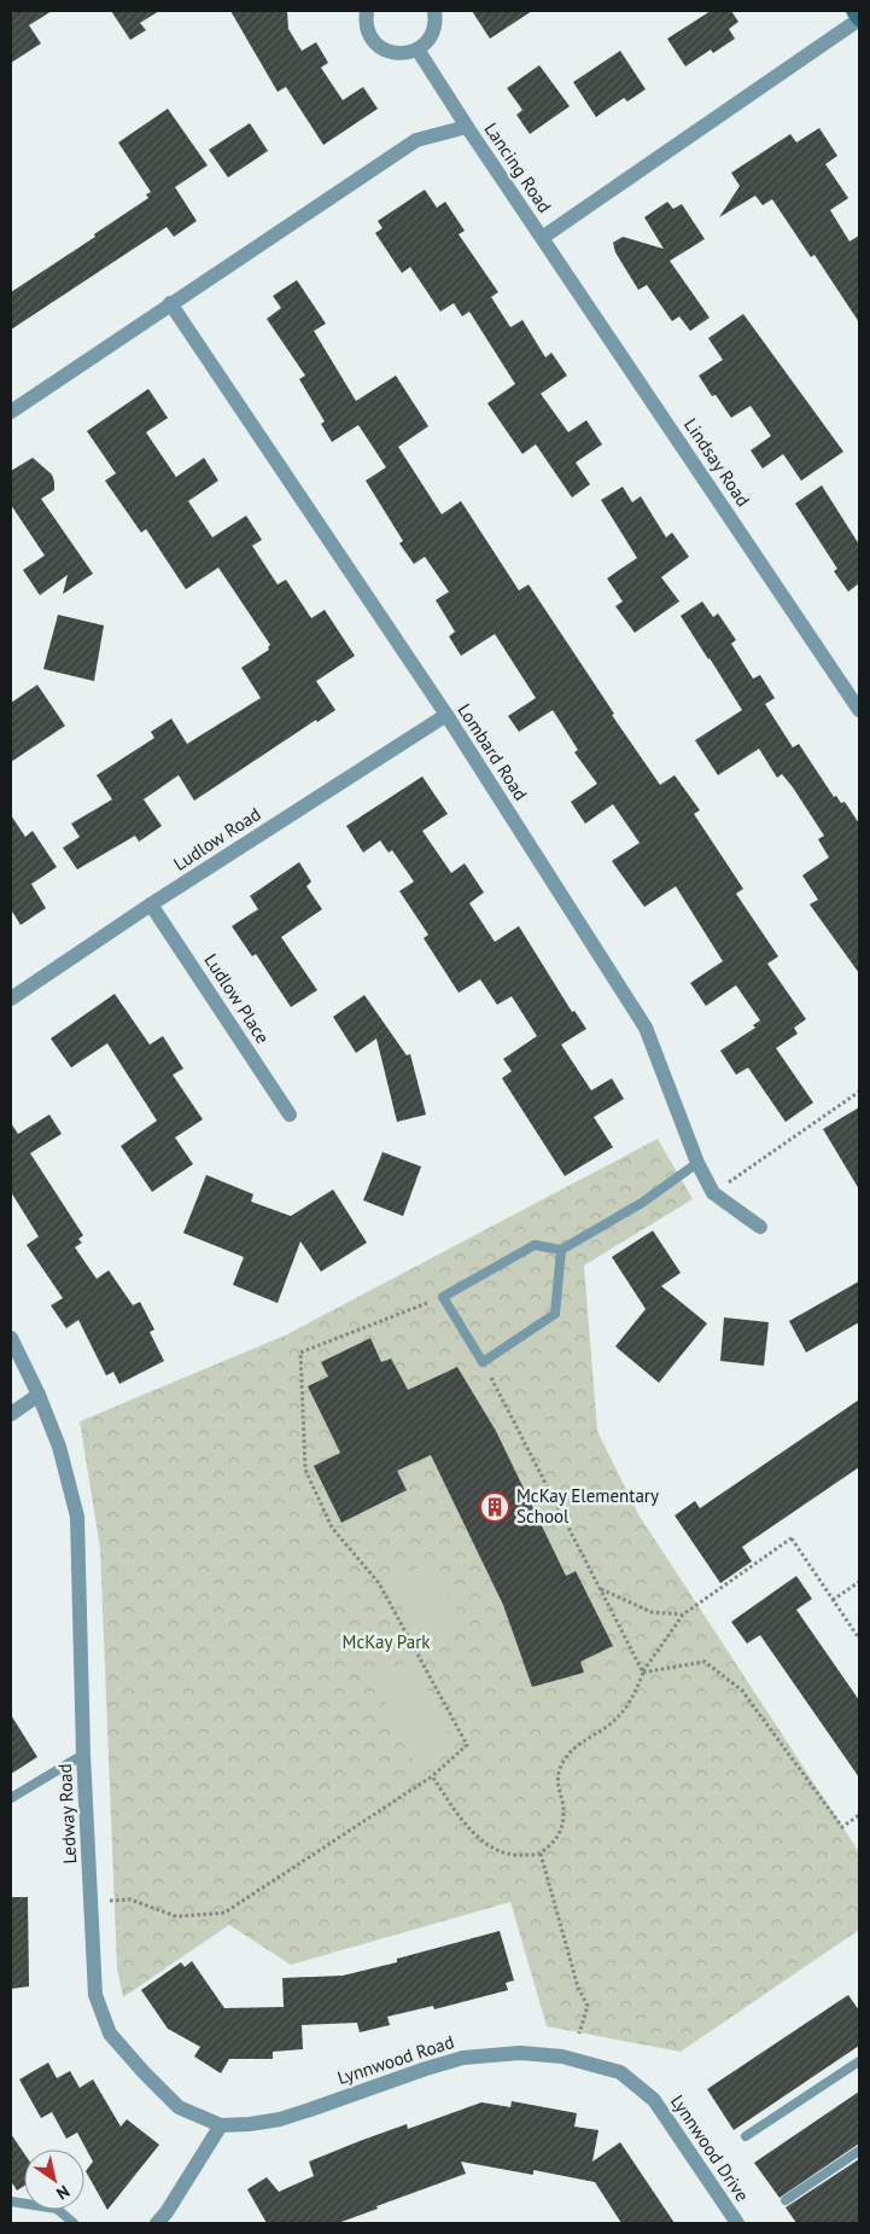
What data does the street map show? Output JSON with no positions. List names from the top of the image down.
{
  "streets": {
    "street": [
      "Lancing Road",
      "Lindsay Road",
      "Lombard Road",
      "Ludlow Road",
      "Ludlow Place",
      "Ledway Road",
      "Lynnwood Road",
      "Lynnwood Drive"
    ]
  },
  "crossings": [
    ["Lancing Road", "Lindsay Road"],
    ["Lancing Road", "Lombard Road"],
    ["Lombard Road", "Ludlow Road"],
    ["Ludlow Road", "Ludlow Place"],
    ["Ledway Road", "Lynnwood Road"],
    ["Lynnwood Road", "Lynnwood Drive"]
  ],
  "parks": ["McKay Park"],
  "places": {
    "building": ["McKay Elementary School"]
  },
  "north": "bottom right"
}
